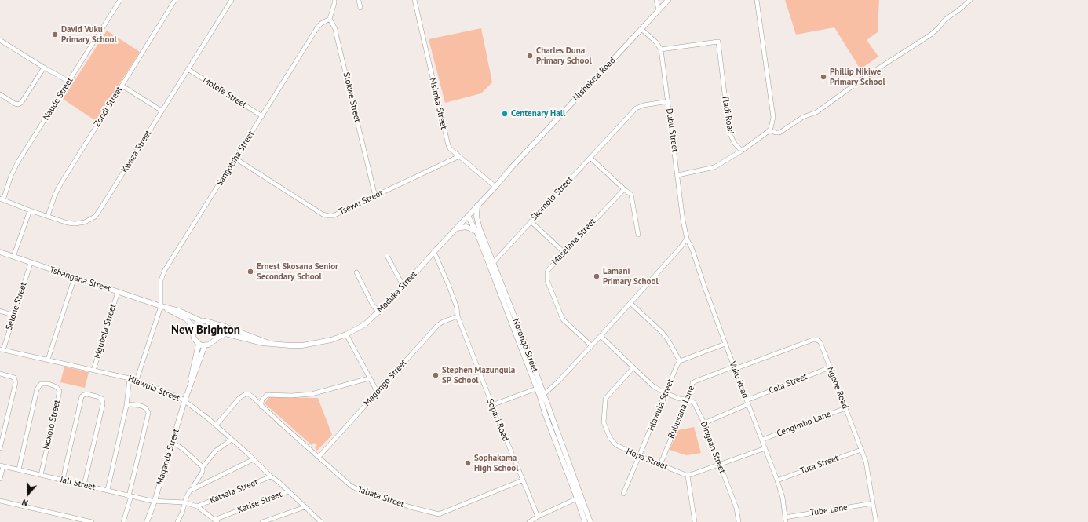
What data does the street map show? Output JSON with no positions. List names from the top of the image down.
{
  "streets": {
    "street": [
      "Ntshekisa Road",
      "Molefe Street",
      "Stokwe Street",
      "Naude Street",
      "Msimka Street",
      "Zondi Street",
      "Tladi Road",
      "Dubu Street",
      "Kwaza Street",
      "Sangotsha Street",
      "Skomolo Street",
      "Tsewu Street",
      "Maselana Street",
      "Tshangana Street",
      "Moduka Street",
      "Selone Street",
      "Mgubela Street",
      "Norongo Street",
      "Vuku Road",
      "Magongo Street",
      "Cola Street",
      "Ngene Road",
      "Hlawula Street",
      "Rubusana Lane",
      "Sopazi Road",
      "Cengimbo Lane",
      "Noxolo Street",
      "Dingaan Street",
      "Maqanda Street",
      "Hopa Street",
      "Tuta Street",
      "Jali Street",
      "Katsala Street",
      "Tabata Street",
      "Katise Street",
      "Tube Lane"
    ]
  },
  "crossings": [
    ["Ntshekisa Road", "Msimka Street"],
    ["Ntshekisa Road", "Moduka Street"],
    ["Molefe Street", "Kwaza Street"],
    ["Molefe Street", "Sangotsha Street"],
    ["Stokwe Street", "Sangotsha Street"],
    ["Stokwe Street", "Tsewu Street"],
    ["Naude Street", "Kwaza Street"],
    ["Msimka Street", "Tsewu Street"],
    ["Msimka Street", "Moduka Street"],
    ["Zondi Street", "Kwaza Street"],
    ["Tladi Road", "Dubu Street"],
    ["Dubu Street", "Skomolo Street"],
    ["Dubu Street", "Vuku Road"],
    ["Sangotsha Street", "Tsewu Street"],
    ["Sangotsha Street", "Tshangana Street"],
    ["Sangotsha Street", "Hlawula Street"],
    ["Skomolo Street", "Norongo Street"],
    ["Tshangana Street", "Moduka Street"],
    ["Tshangana Street", "Selone Street"],
    ["Tshangana Street", "Mgubela Street"],
    ["Tshangana Street", "Maqanda Street"],
    ["Moduka Street", "Norongo Street"],
    ["Moduka Street", "Sopazi Road"],
    ["Moduka Street", "Maqanda Street"],
    ["Selone Street", "Hlawula Street"],
    ["Mgubela Street", "Hlawula Street"],
    ["Vuku Road", "Cola Street"],
    ["Vuku Road", "Ngene Road"],
    ["Vuku Road", "Rubusana Lane"],
    ["Vuku Road", "Cengimbo Lane"],
    ["Vuku Road", "Tuta Street"],
    ["Vuku Road", "Tube Lane"],
    ["Magongo Street", "Sopazi Road"],
    ["Magongo Street", "Tabata Street"],
    ["Cola Street", "Ngene Road"],
    ["Cola Street", "Dingaan Street"],
    ["Ngene Road", "Rubusana Lane"],
    ["Ngene Road", "Cengimbo Lane"],
    ["Ngene Road", "Tuta Street"],
    ["Ngene Road", "Tube Lane"],
    ["Hlawula Street", "Maqanda Street"],
    ["Hlawula Street", "Hopa Street"],
    ["Hlawula Street", "Katsala Street"],
    ["Hlawula Street", "Tabata Street"],
    ["Hlawula Street", "Katise Street"],
    ["Rubusana Lane", "Dingaan Street"],
    ["Rubusana Lane", "Hopa Street"],
    ["Sopazi Road", "Tabata Street"],
    ["Noxolo Street", "Jali Street"],
    ["Maqanda Street", "Jali Street"],
    ["Jali Street", "Katsala Street"]
  ],
  "districts": ["New Brighton"],
  "places": [
    "David Vuku Primary School",
    "Charles Duna Primary School",
    "Phillip Nikiwe Primary School",
    "Centenary Hall",
    "Ernest Skosana Senior Secondary School",
    "Lamani Primary School",
    "Stephen Mazungula SP School",
    "Sophakama High School"
  ],
  "north": "bottom"
}
